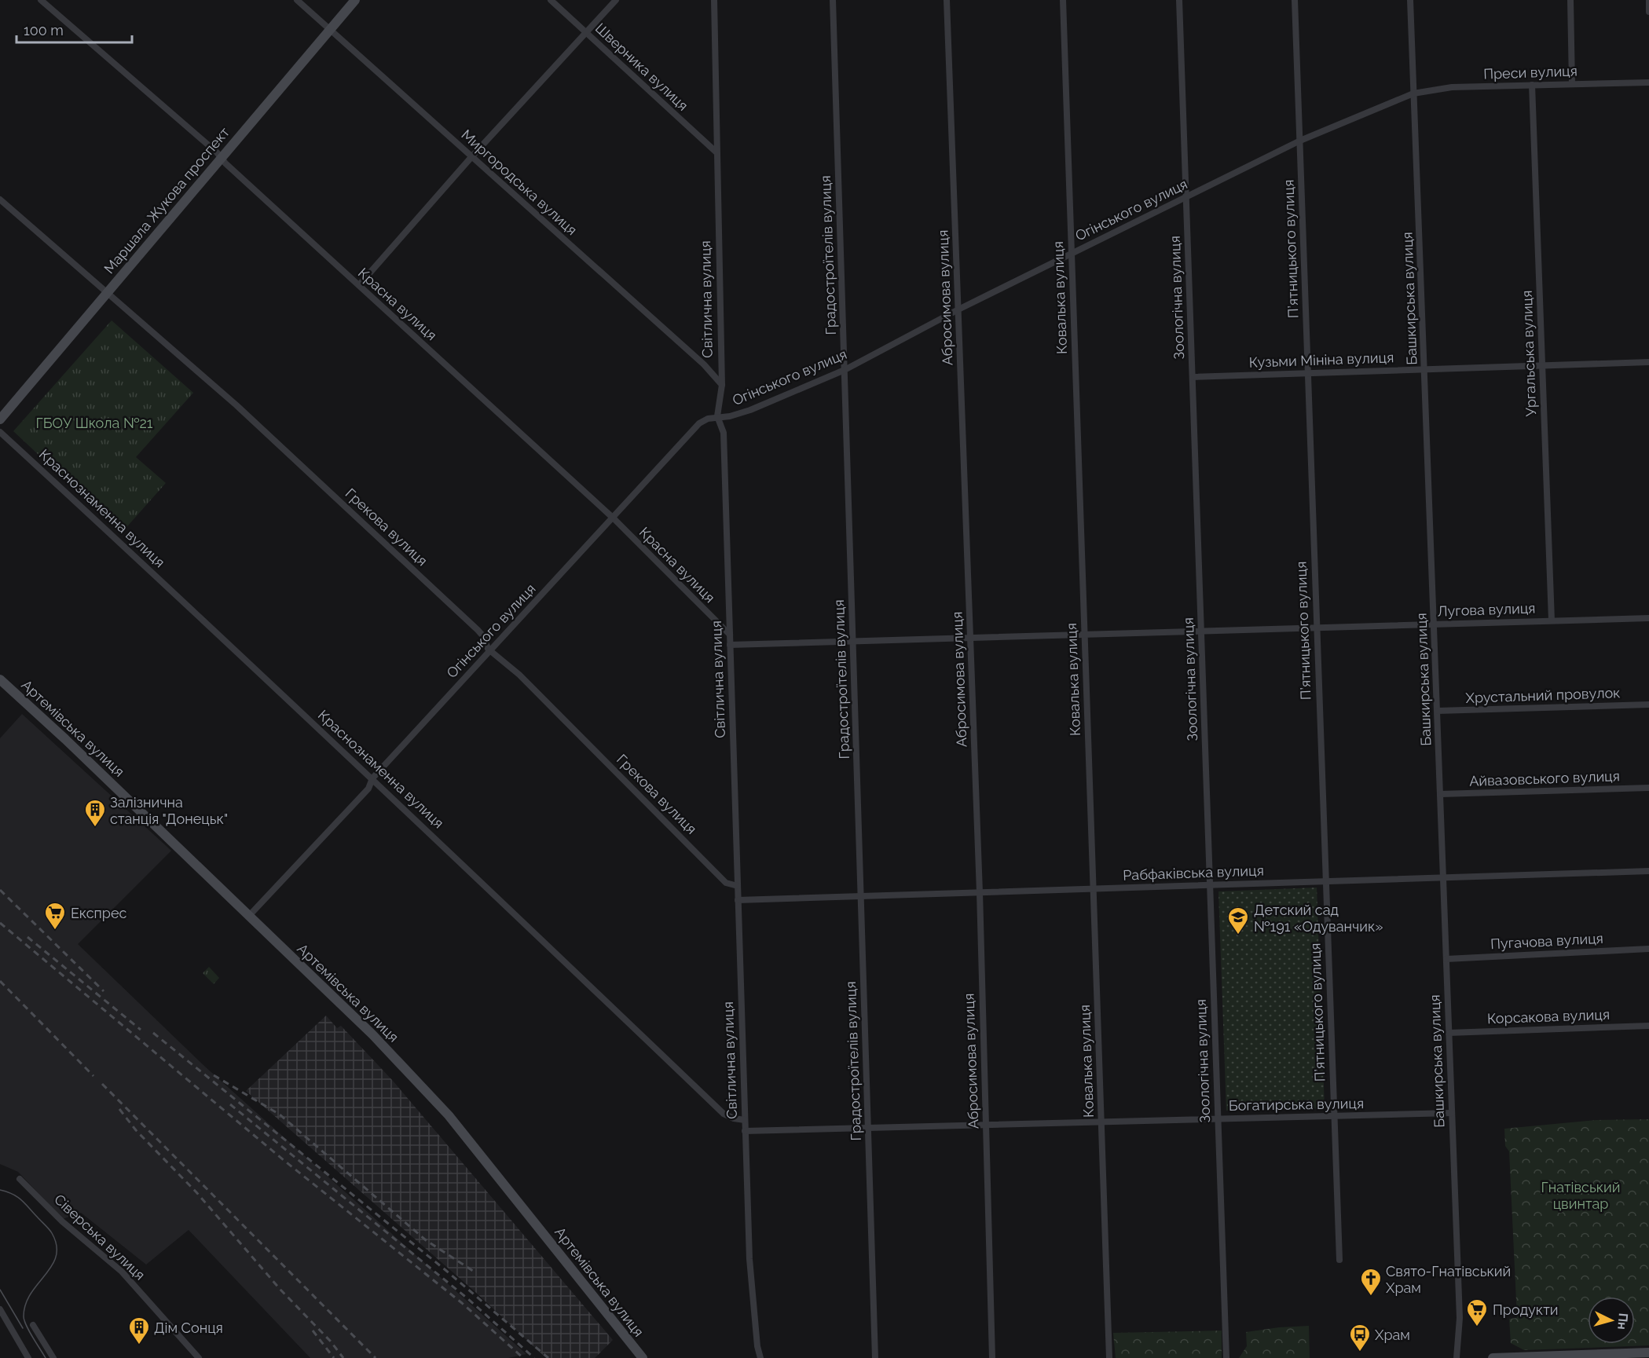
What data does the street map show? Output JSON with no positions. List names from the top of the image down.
{
  "streets": {
    "main road": ["Маршала Жукова проспект", "Артемівська вулиця"],
    "street": [
      "Шверника вулиця",
      "Преси вулиця",
      "Миргородська вулиця",
      "Огінського вулиця",
      "П’ятницького вулиця",
      "Градостроїтелiв вулиця",
      "Абросимова вулиця",
      "Ковалька вулиця",
      "Зоологічна вулиця",
      "Башкирська вулиця",
      "Світлична вулиця",
      "Красна вулиця",
      "Ургальська вулиця",
      "Кузьми Мініна вулиця",
      "Краснознаменна вулиця",
      "Грекова вулиця",
      "Лугова вулиця",
      "Хрустальний провулок",
      "Айвазовського вулиця",
      "Рабфаківська вулиця",
      "Пугачова вулиця",
      "Корсакова вулиця",
      "Богатирська вулиця",
      "Сіверська вулиця"
    ]
  },
  "crossings": [
    ["Шверника вулиця", "Світлична вулиця"],
    ["Преси вулиця", "Огінського вулиця"],
    ["Преси вулиця", "Башкирська вулиця"],
    ["Преси вулиця", "Ургальська вулиця"],
    ["Миргородська вулиця", "Маршала Жукова проспект"],
    ["Миргородська вулиця", "Світлична вулиця"],
    ["Маршала Жукова проспект", "Красна вулиця"],
    ["Маршала Жукова проспект", "Грекова вулиця"],
    ["Огінського вулиця", "П’ятницького вулиця"],
    ["Огінського вулиця", "Градостроїтелiв вулиця"],
    ["Огінського вулиця", "Абросимова вулиця"],
    ["Огінського вулиця", "Ковалька вулиця"],
    ["Огінського вулиця", "Зоологічна вулиця"],
    ["Огінського вулиця", "Башкирська вулиця"],
    ["Огінського вулиця", "Світлична вулиця"],
    ["Огінського вулиця", "Красна вулиця"],
    ["Огінського вулиця", "Краснознаменна вулиця"],
    ["Огінського вулиця", "Грекова вулиця"],
    ["Огінського вулиця", "Артемівська вулиця"],
    ["П’ятницького вулиця", "Кузьми Мініна вулиця"],
    ["П’ятницького вулиця", "Лугова вулиця"],
    ["П’ятницького вулиця", "Рабфаківська вулиця"],
    ["П’ятницького вулиця", "Богатирська вулиця"],
    ["Градостроїтелiв вулиця", "Лугова вулиця"],
    ["Градостроїтелiв вулиця", "Рабфаківська вулиця"],
    ["Градостроїтелiв вулиця", "Богатирська вулиця"],
    ["Абросимова вулиця", "Лугова вулиця"],
    ["Абросимова вулиця", "Рабфаківська вулиця"],
    ["Абросимова вулиця", "Богатирська вулиця"],
    ["Ковалька вулиця", "Лугова вулиця"],
    ["Ковалька вулиця", "Рабфаківська вулиця"],
    ["Ковалька вулиця", "Богатирська вулиця"],
    ["Зоологічна вулиця", "Кузьми Мініна вулиця"],
    ["Зоологічна вулиця", "Лугова вулиця"],
    ["Зоологічна вулиця", "Рабфаківська вулиця"],
    ["Зоологічна вулиця", "Богатирська вулиця"],
    ["Башкирська вулиця", "Кузьми Мініна вулиця"],
    ["Башкирська вулиця", "Лугова вулиця"],
    ["Башкирська вулиця", "Хрустальний провулок"],
    ["Башкирська вулиця", "Айвазовського вулиця"],
    ["Башкирська вулиця", "Рабфаківська вулиця"],
    ["Башкирська вулиця", "Пугачова вулиця"],
    ["Башкирська вулиця", "Корсакова вулиця"],
    ["Башкирська вулиця", "Богатирська вулиця"],
    ["Світлична вулиця", "Красна вулиця"],
    ["Світлична вулиця", "Краснознаменна вулиця"],
    ["Світлична вулиця", "Грекова вулиця"],
    ["Світлична вулиця", "Лугова вулиця"],
    ["Світлична вулиця", "Рабфаківська вулиця"],
    ["Світлична вулиця", "Богатирська вулиця"],
    ["Ургальська вулиця", "Кузьми Мініна вулиця"],
    ["Ургальська вулиця", "Лугова вулиця"]
  ],
  "parks": ["ГБОУ Школа №21", "Гнатівський цвинтар"],
  "places": {
    "building": ["Залізнична станція \"Донецьк\"", "Дім Сонця"],
    "supermarket": ["Експрес", "Продукти"],
    "school or university": ["Детский сад №191 «Одуванчик»"],
    "church": ["Свято-Гнатівський Храм"],
    "bus stop": ["Храм"]
  },
  "scale_bar": "100 m",
  "north": "right"
}
